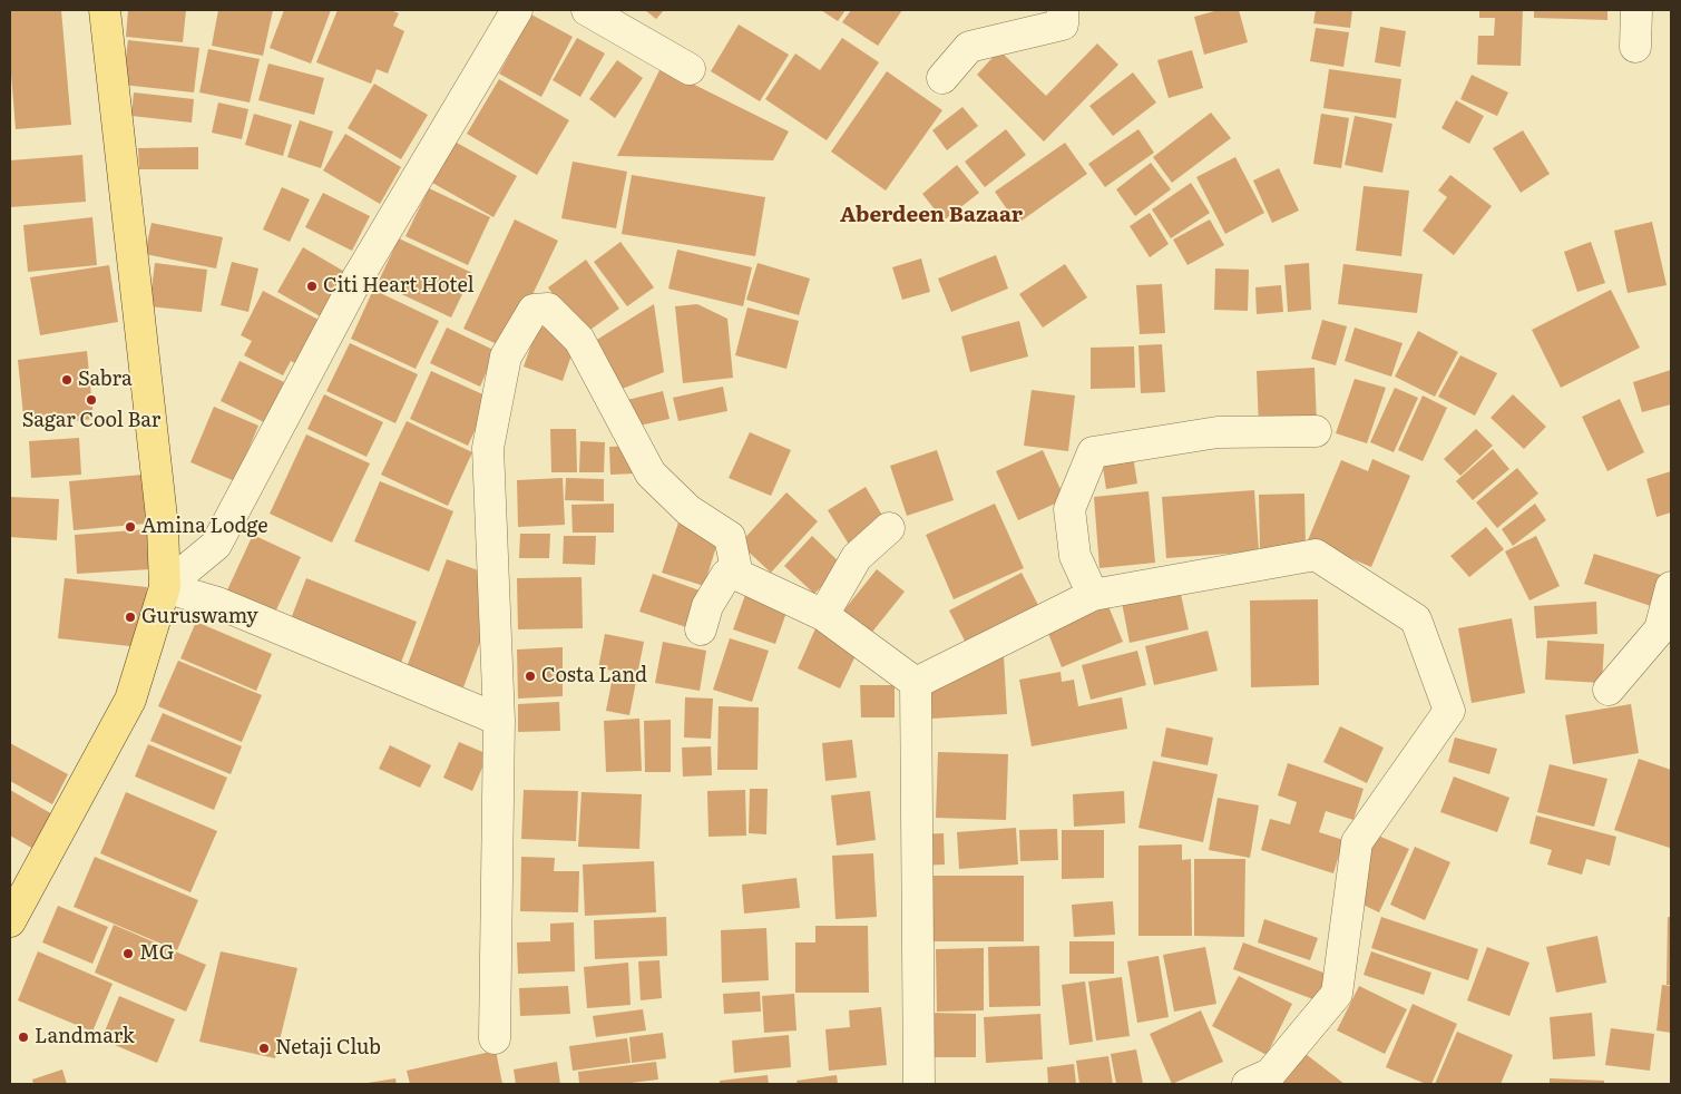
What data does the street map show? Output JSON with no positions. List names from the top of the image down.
{
  "districts": ["Aberdeen Bazaar"],
  "places": [
    "Citi Heart Hotel",
    "Sabra",
    "Sagar Cool Bar",
    "Amina Lodge",
    "Guruswamy",
    "Costa Land",
    "MG",
    "Landmark",
    "Netaji Club"
  ]
}
